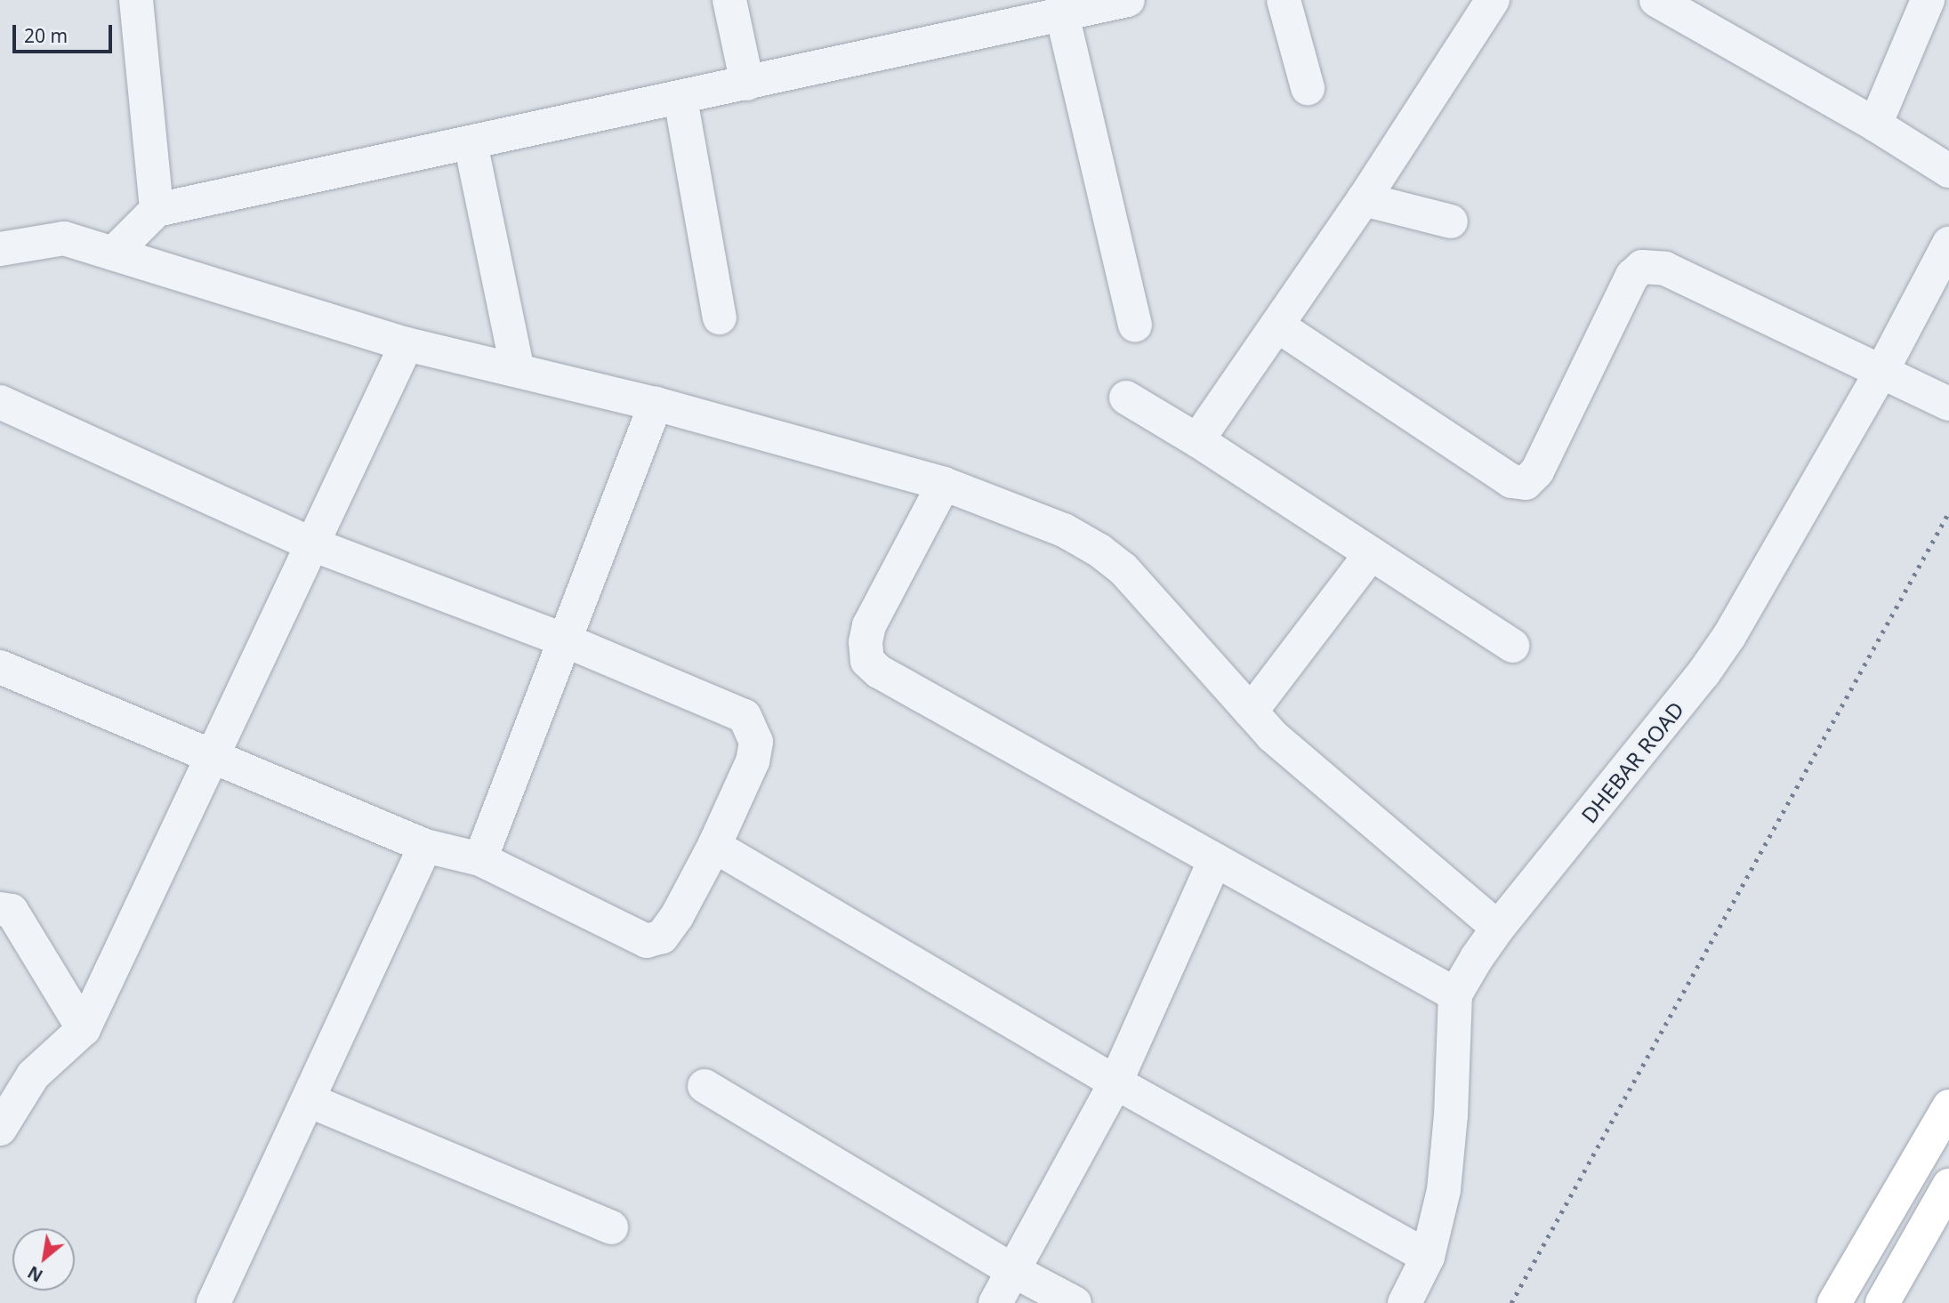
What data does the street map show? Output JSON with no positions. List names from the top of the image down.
{
  "streets": {
    "street": ["DHEBAR ROAD"]
  },
  "scale_bar": "20 m",
  "north": "bottom left"
}
